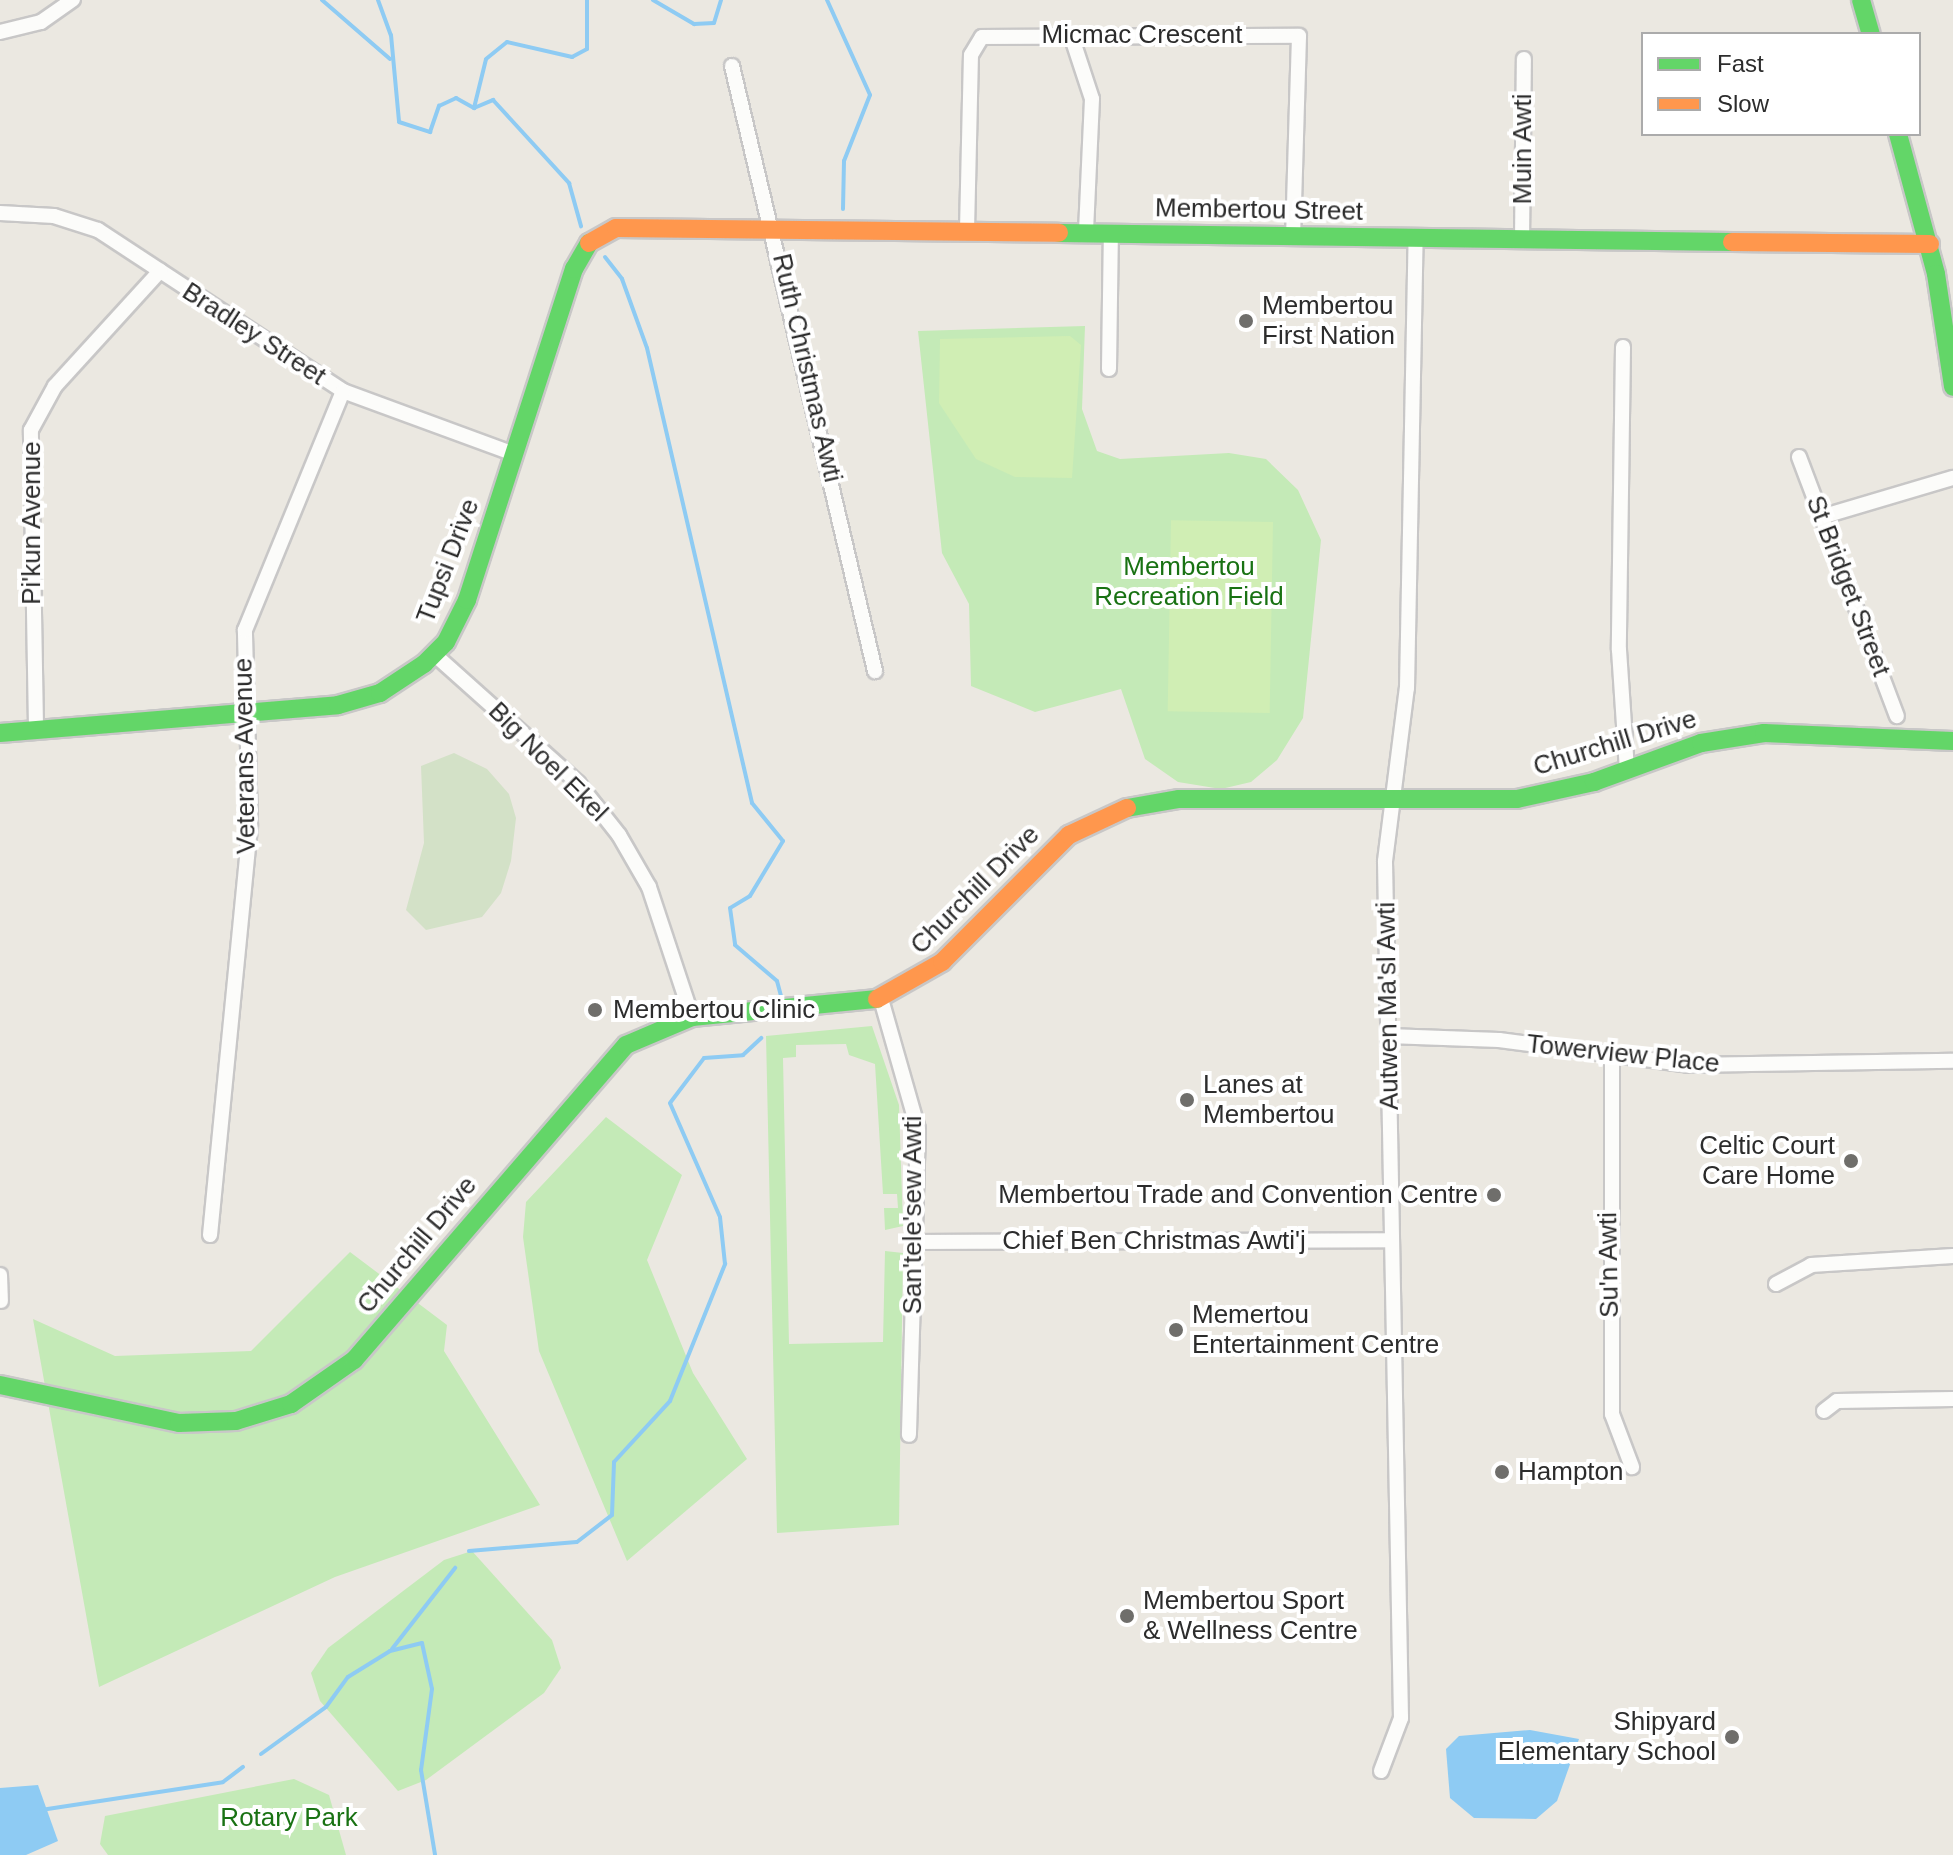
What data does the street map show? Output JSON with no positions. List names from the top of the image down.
{
  "streets": {
    "main road": ["Membertou Street", "Tupsi Drive", "Churchill Drive"],
    "street": [
      "Micmac Crescent",
      "Muin Awti",
      "Bradley Street",
      "Ruth Christmas Awti",
      "Pi'kun Avenue",
      "St Bridget Street",
      "Veterans Avenue",
      "Big Noel Ekel",
      "Autwen Ma'sl Awti",
      "Towerview Place",
      "San'tele'sew Awti",
      "Chief Ben Christmas Awti'j",
      "Su'n Awti"
    ]
  },
  "crossings": [
    ["Micmac Crescent", "Membertou Street"],
    ["Muin Awti", "Membertou Street"],
    ["Membertou Street", "Ruth Christmas Awti"],
    ["Membertou Street", "Tupsi Drive"],
    ["Membertou Street", "Autwen Ma'sl Awti"],
    ["Bradley Street", "Pi'kun Avenue"],
    ["Bradley Street", "Tupsi Drive"],
    ["Bradley Street", "Veterans Avenue"],
    ["Pi'kun Avenue", "Tupsi Drive"],
    ["Tupsi Drive", "Veterans Avenue"],
    ["Tupsi Drive", "Big Noel Ekel"],
    ["Churchill Drive", "Big Noel Ekel"],
    ["Churchill Drive", "Autwen Ma'sl Awti"],
    ["Churchill Drive", "San'tele'sew Awti"],
    ["Autwen Ma'sl Awti", "Towerview Place"],
    ["Autwen Ma'sl Awti", "Chief Ben Christmas Awti'j"],
    ["Towerview Place", "Su'n Awti"],
    ["San'tele'sew Awti", "Chief Ben Christmas Awti'j"]
  ],
  "parks": ["Membertou Recreation Field", "Rotary Park"],
  "places": [
    "Membertou First Nation",
    "Membertou Clinic",
    "Lanes at Membertou",
    "Celtic Court Care Home",
    "Membertou Trade and Convention Centre",
    "Memertou Entertainment Centre",
    "Hampton",
    "Membertou Sport & Wellness Centre",
    "Shipyard Elementary School"
  ],
  "legend": ["Fast", "Slow"]
}
